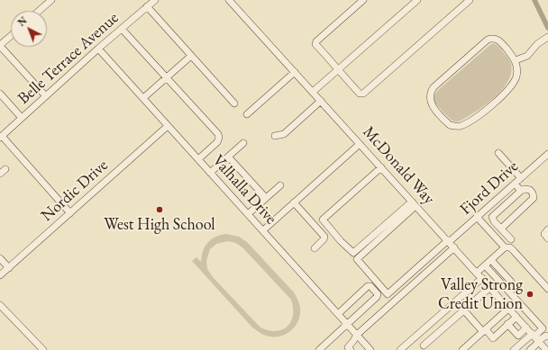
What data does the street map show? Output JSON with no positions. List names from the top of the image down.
{
  "streets": {
    "street": [
      "Belle Terrace Avenue",
      "McDonald Way",
      "Fjord Drive",
      "Valhalla Drive",
      "Nordic Drive"
    ]
  },
  "crossings": [
    ["Belle Terrace Avenue", "Valhalla Drive"],
    ["McDonald Way", "Fjord Drive"],
    ["Valhalla Drive", "Nordic Drive"]
  ],
  "places": ["West High School", "Valley Strong Credit Union"],
  "north": "top left"
}
